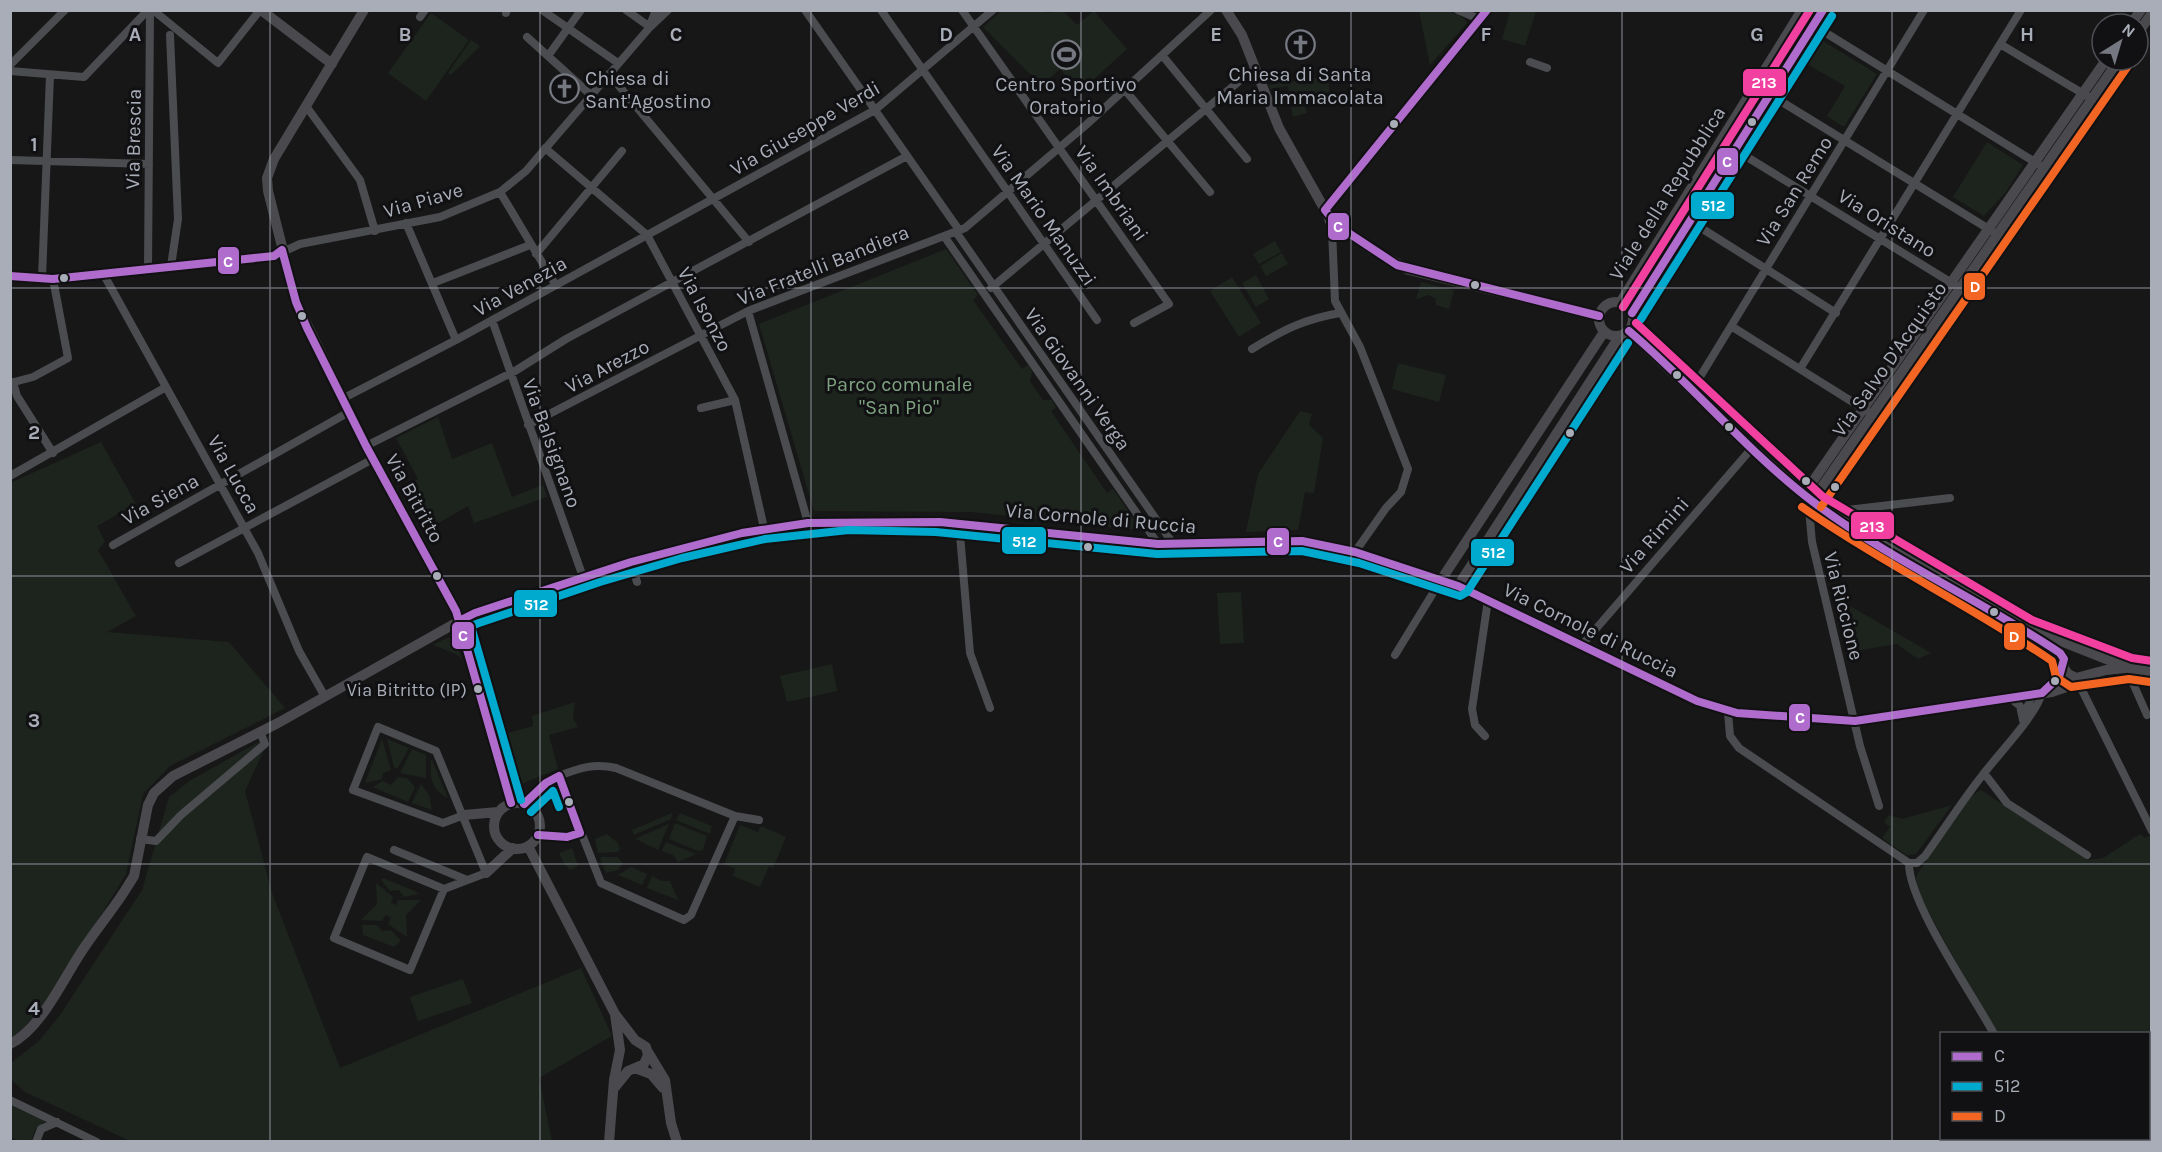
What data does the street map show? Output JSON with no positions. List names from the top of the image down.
{
  "streets": {
    "main road": [
      "Viale della Repubblica",
      "Via Salvo D'Acquisto",
      "Via Bitritto",
      "Via Cornole di Ruccia"
    ],
    "street": [
      "Via Giuseppe Verdi",
      "Via Brescia",
      "Via San Remo",
      "Via Imbriani",
      "Via Piave",
      "Via Mario Manuzzi",
      "Via Oristano",
      "Via Fratelli Bandiera",
      "Via Venezia",
      "Via Isonzo",
      "Via Arezzo",
      "Via Giovanni Verga",
      "Via Balsignano",
      "Via Lucca",
      "Via Siena",
      "Via Rimini",
      "Via Riccione"
    ]
  },
  "crossings": [
    ["Via Giuseppe Verdi", "Via Imbriani"],
    ["Via Giuseppe Verdi", "Via Mario Manuzzi"],
    ["Via Giuseppe Verdi", "Via Venezia"],
    ["Via Giuseppe Verdi", "Via Giovanni Verga"],
    ["Via Brescia", "Via Piave"],
    ["Via San Remo", "Via Oristano"],
    ["Via Imbriani", "Via Fratelli Bandiera"],
    ["Viale della Repubblica", "Via Oristano"],
    ["Via Piave", "Via Isonzo"],
    ["Via Piave", "Via Lucca"],
    ["Via Piave", "Via Bitritto"],
    ["Via Mario Manuzzi", "Via Fratelli Bandiera"],
    ["Via Oristano", "Via Salvo D'Acquisto"],
    ["Via Fratelli Bandiera", "Via Isonzo"],
    ["Via Fratelli Bandiera", "Via Arezzo"],
    ["Via Fratelli Bandiera", "Via Giovanni Verga"],
    ["Via Venezia", "Via Isonzo"],
    ["Via Venezia", "Via Balsignano"],
    ["Via Venezia", "Via Bitritto"],
    ["Via Isonzo", "Via Arezzo"],
    ["Via Isonzo", "Via Cornole di Ruccia"],
    ["Via Salvo D'Acquisto", "Via Riccione"],
    ["Via Arezzo", "Via Balsignano"],
    ["Via Giovanni Verga", "Via Cornole di Ruccia"],
    ["Via Balsignano", "Via Cornole di Ruccia"],
    ["Via Lucca", "Via Siena"],
    ["Via Lucca", "Via Cornole di Ruccia"],
    ["Via Bitritto", "Via Siena"],
    ["Via Bitritto", "Via Cornole di Ruccia"],
    ["Via Cornole di Ruccia", "Via Rimini"],
    ["Via Cornole di Ruccia", "Via Riccione"]
  ],
  "parks": ["Parco comunale \"San Pio\""],
  "places": {
    "church": ["Chiesa di Santa Maria Immacolata", "Chiesa di Sant'Agostino"],
    "sports": ["Centro Sportivo Oratorio"],
    "other": ["Via Bitritto (IP)"]
  },
  "lines": [
    "transit line C",
    "transit line 213",
    "transit line 512",
    "transit line D"
  ],
  "legend": ["C", "512", "D"],
  "north": "top right",
  "grid": {
    "columns": [
      "A",
      "B",
      "C",
      "D",
      "E",
      "F",
      "G",
      "H"
    ],
    "rows": [
      "1",
      "2",
      "3",
      "4"
    ]
  }
}
